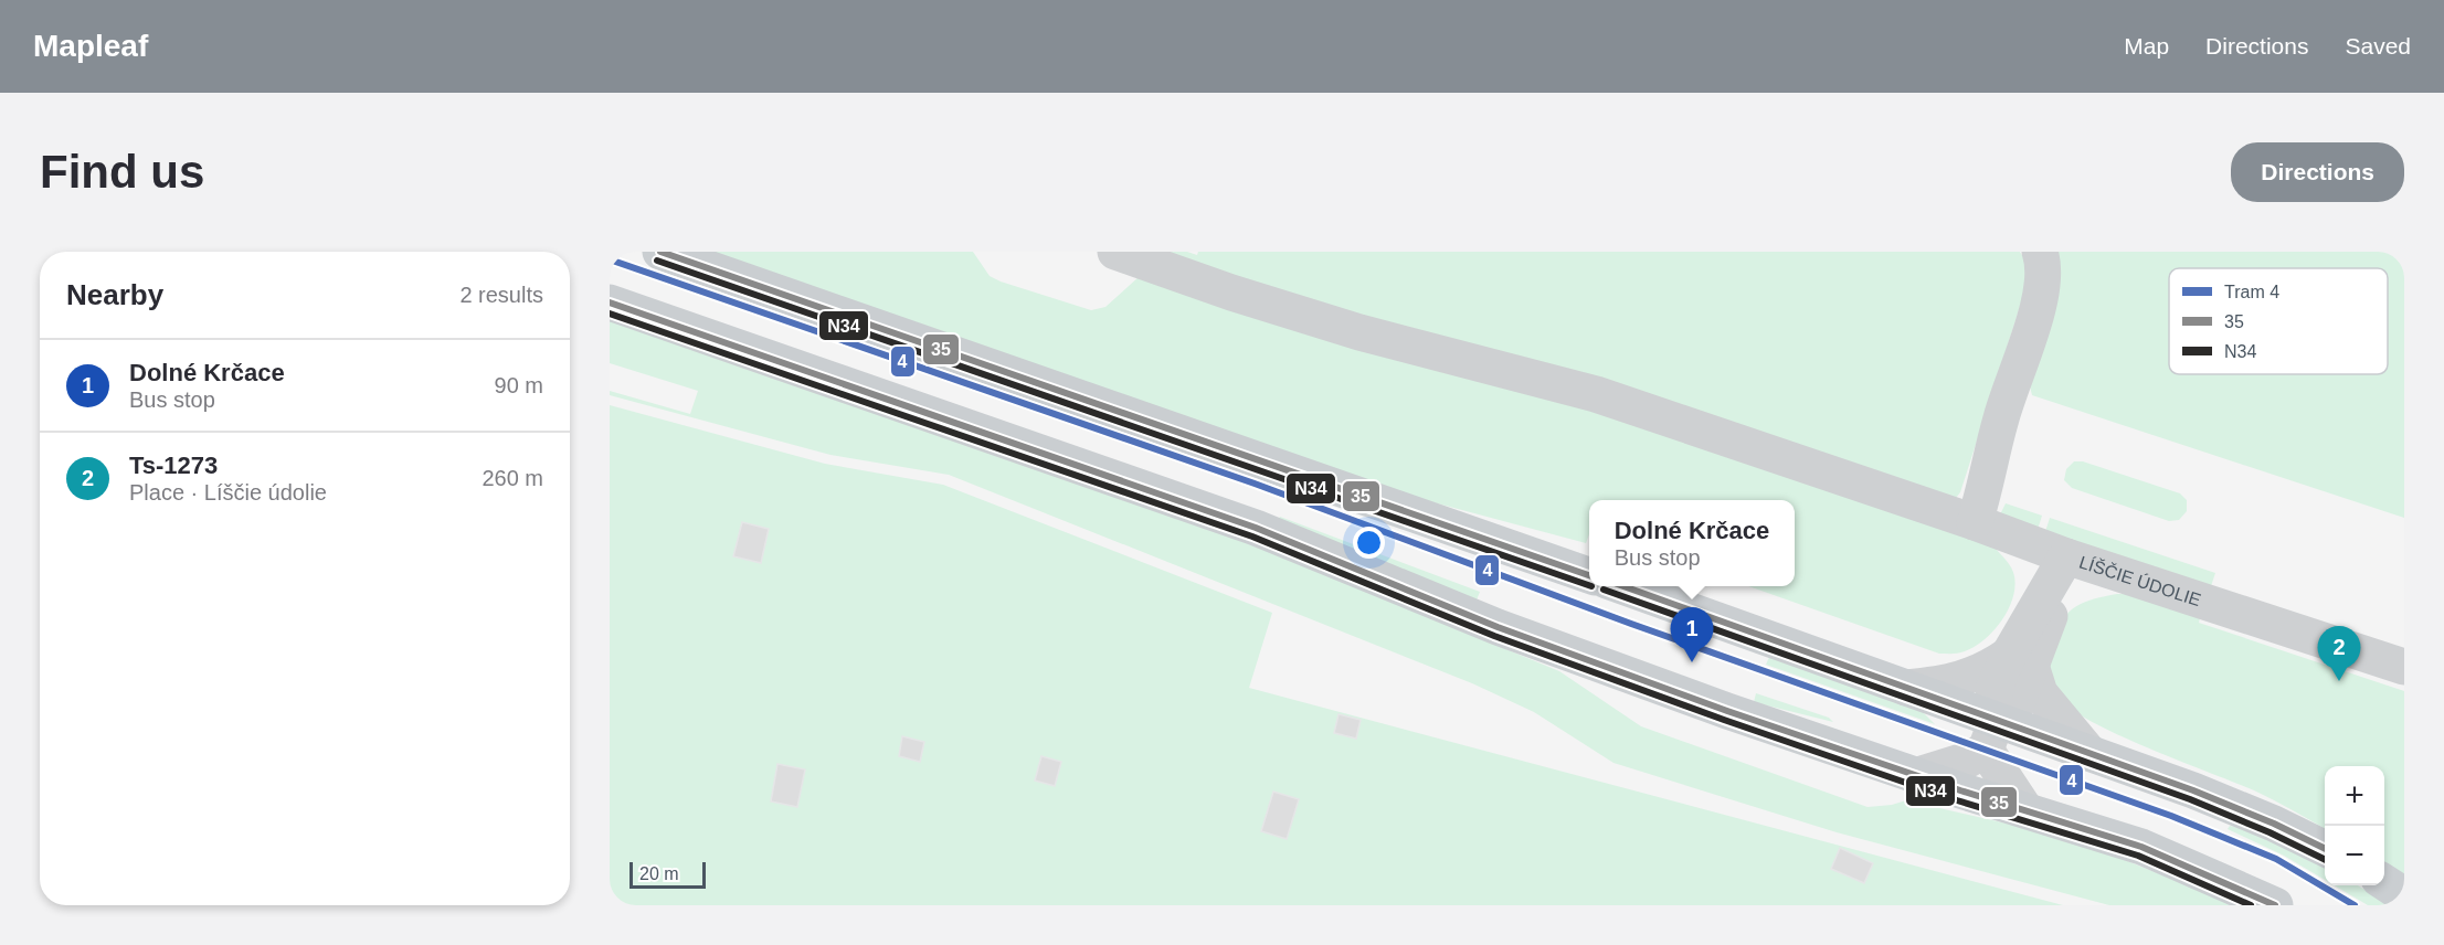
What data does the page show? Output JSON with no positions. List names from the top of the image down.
{
  "streets": {
    "street": ["LÍŠČIE ÚDOLIE"]
  },
  "lines": ["transit line 35", "tram line 4", "transit line N34"],
  "legend": ["Tram 4", "35", "N34"],
  "scale_bar": "20 m",
  "page": {
    "header": "Mapleaf",
    "nav": ["Map", "Directions", "Saved"],
    "buttons": "Directions",
    "title": "Find us",
    "heading": ["Nearby", "2 results"],
    "list": [
      {
        "mark": "1",
        "name": "Dolné Krčace",
        "note": "Bus stop",
        "value": "90 m"
      },
      {
        "mark": "2",
        "name": "Ts-1273",
        "note": "Place · Líščie údolie",
        "value": "260 m"
      }
    ],
    "popup": ["Dolné Krčace", "Bus stop"],
    "pins": ["1", "2"],
    "map_buttons": ["+", "−"],
    "scale": "20 m"
  }
}
